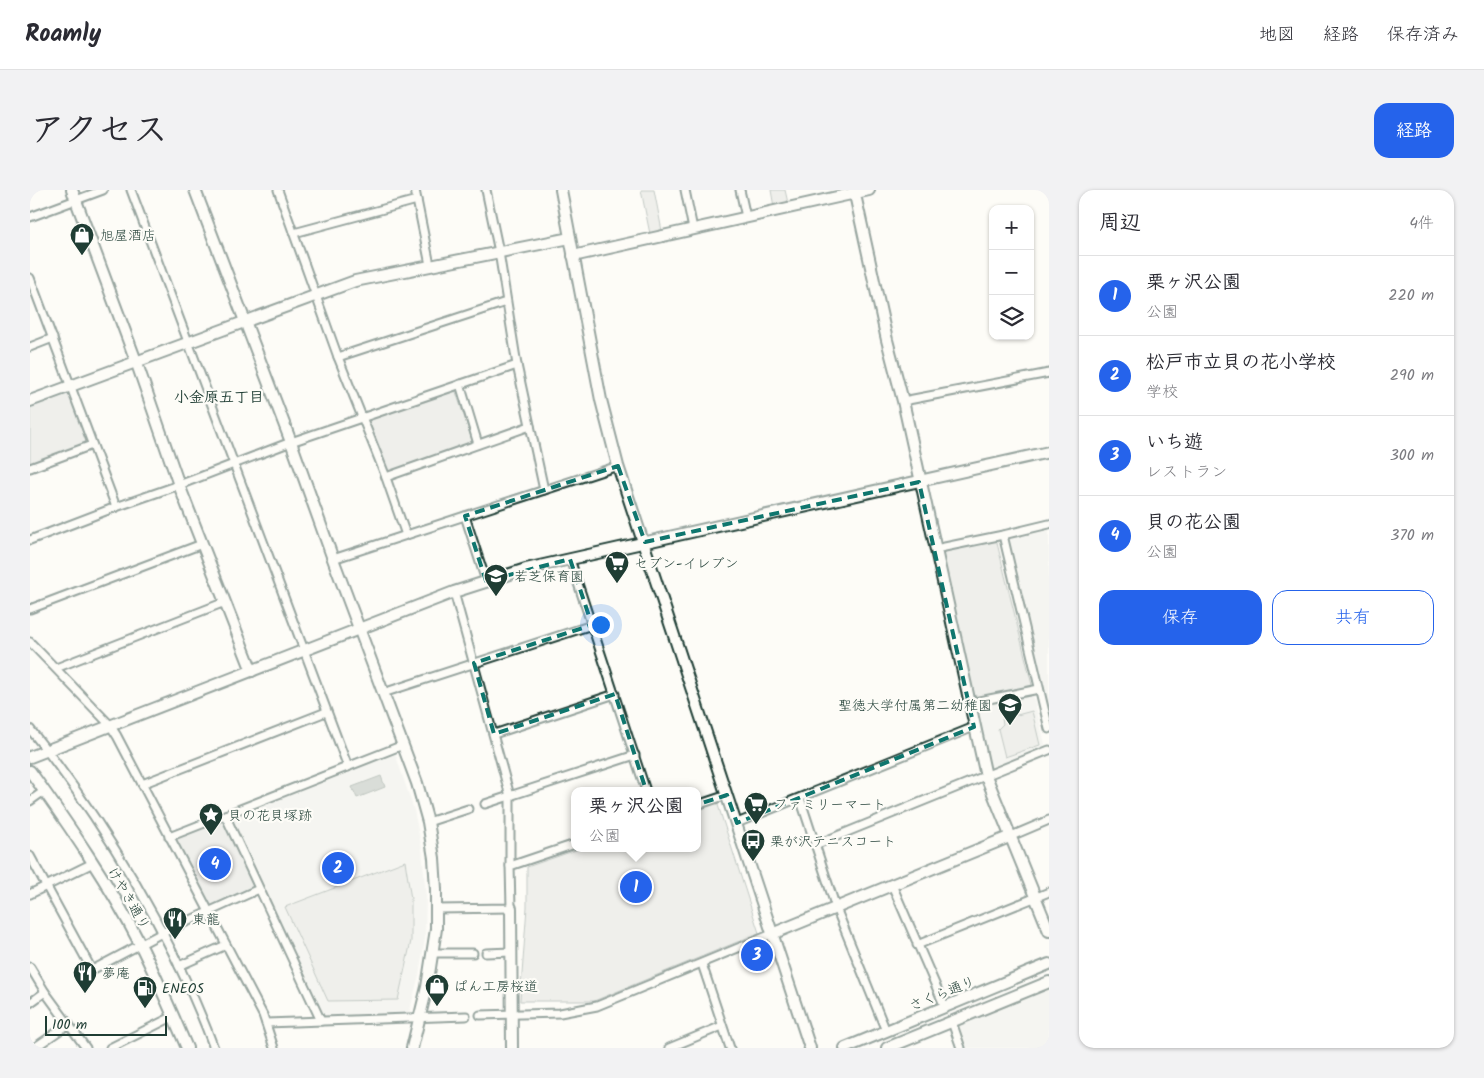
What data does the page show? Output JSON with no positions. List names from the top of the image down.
{
  "streets": {
    "street": ["けやき通り", "さくら通り"]
  },
  "districts": ["小金原五丁目"],
  "places": {
    "shop": ["旭屋酒店", "ぱん工房桜道"],
    "supermarket": ["セブン-イレブン", "ファミリーマート"],
    "school or university": ["若芝保育園", "聖徳大学付属第二幼稚園"],
    "place": ["貝の花貝塚跡"],
    "bus stop": ["栗が沢テニスコート"],
    "restaurant": ["東龍", "夢庵"],
    "fuel station": ["ENEOS"]
  },
  "scale_bar": "100 m",
  "page": {
    "header": "Roamly",
    "nav": ["地図", "経路", "保存済み"],
    "title": "アクセス",
    "buttons": [
      "経路",
      ["保存", "共有"]
    ],
    "heading": ["周辺", "4件"],
    "map_buttons": ["+", "−"],
    "list": [
      {
        "mark": "1",
        "name": "栗ヶ沢公園",
        "note": "公園",
        "value": "220 m"
      },
      {
        "mark": "2",
        "name": "松戸市立貝の花小学校",
        "note": "学校",
        "value": "290 m"
      },
      {
        "mark": "3",
        "name": "いち遊",
        "note": "レストラン",
        "value": "300 m"
      },
      {
        "mark": "4",
        "name": "貝の花公園",
        "note": "公園",
        "value": "370 m"
      }
    ],
    "popup": ["栗ヶ沢公園", "公園"],
    "pins": [
      "4",
      "2",
      "1",
      "3"
    ],
    "scale": "100 m"
  }
}
